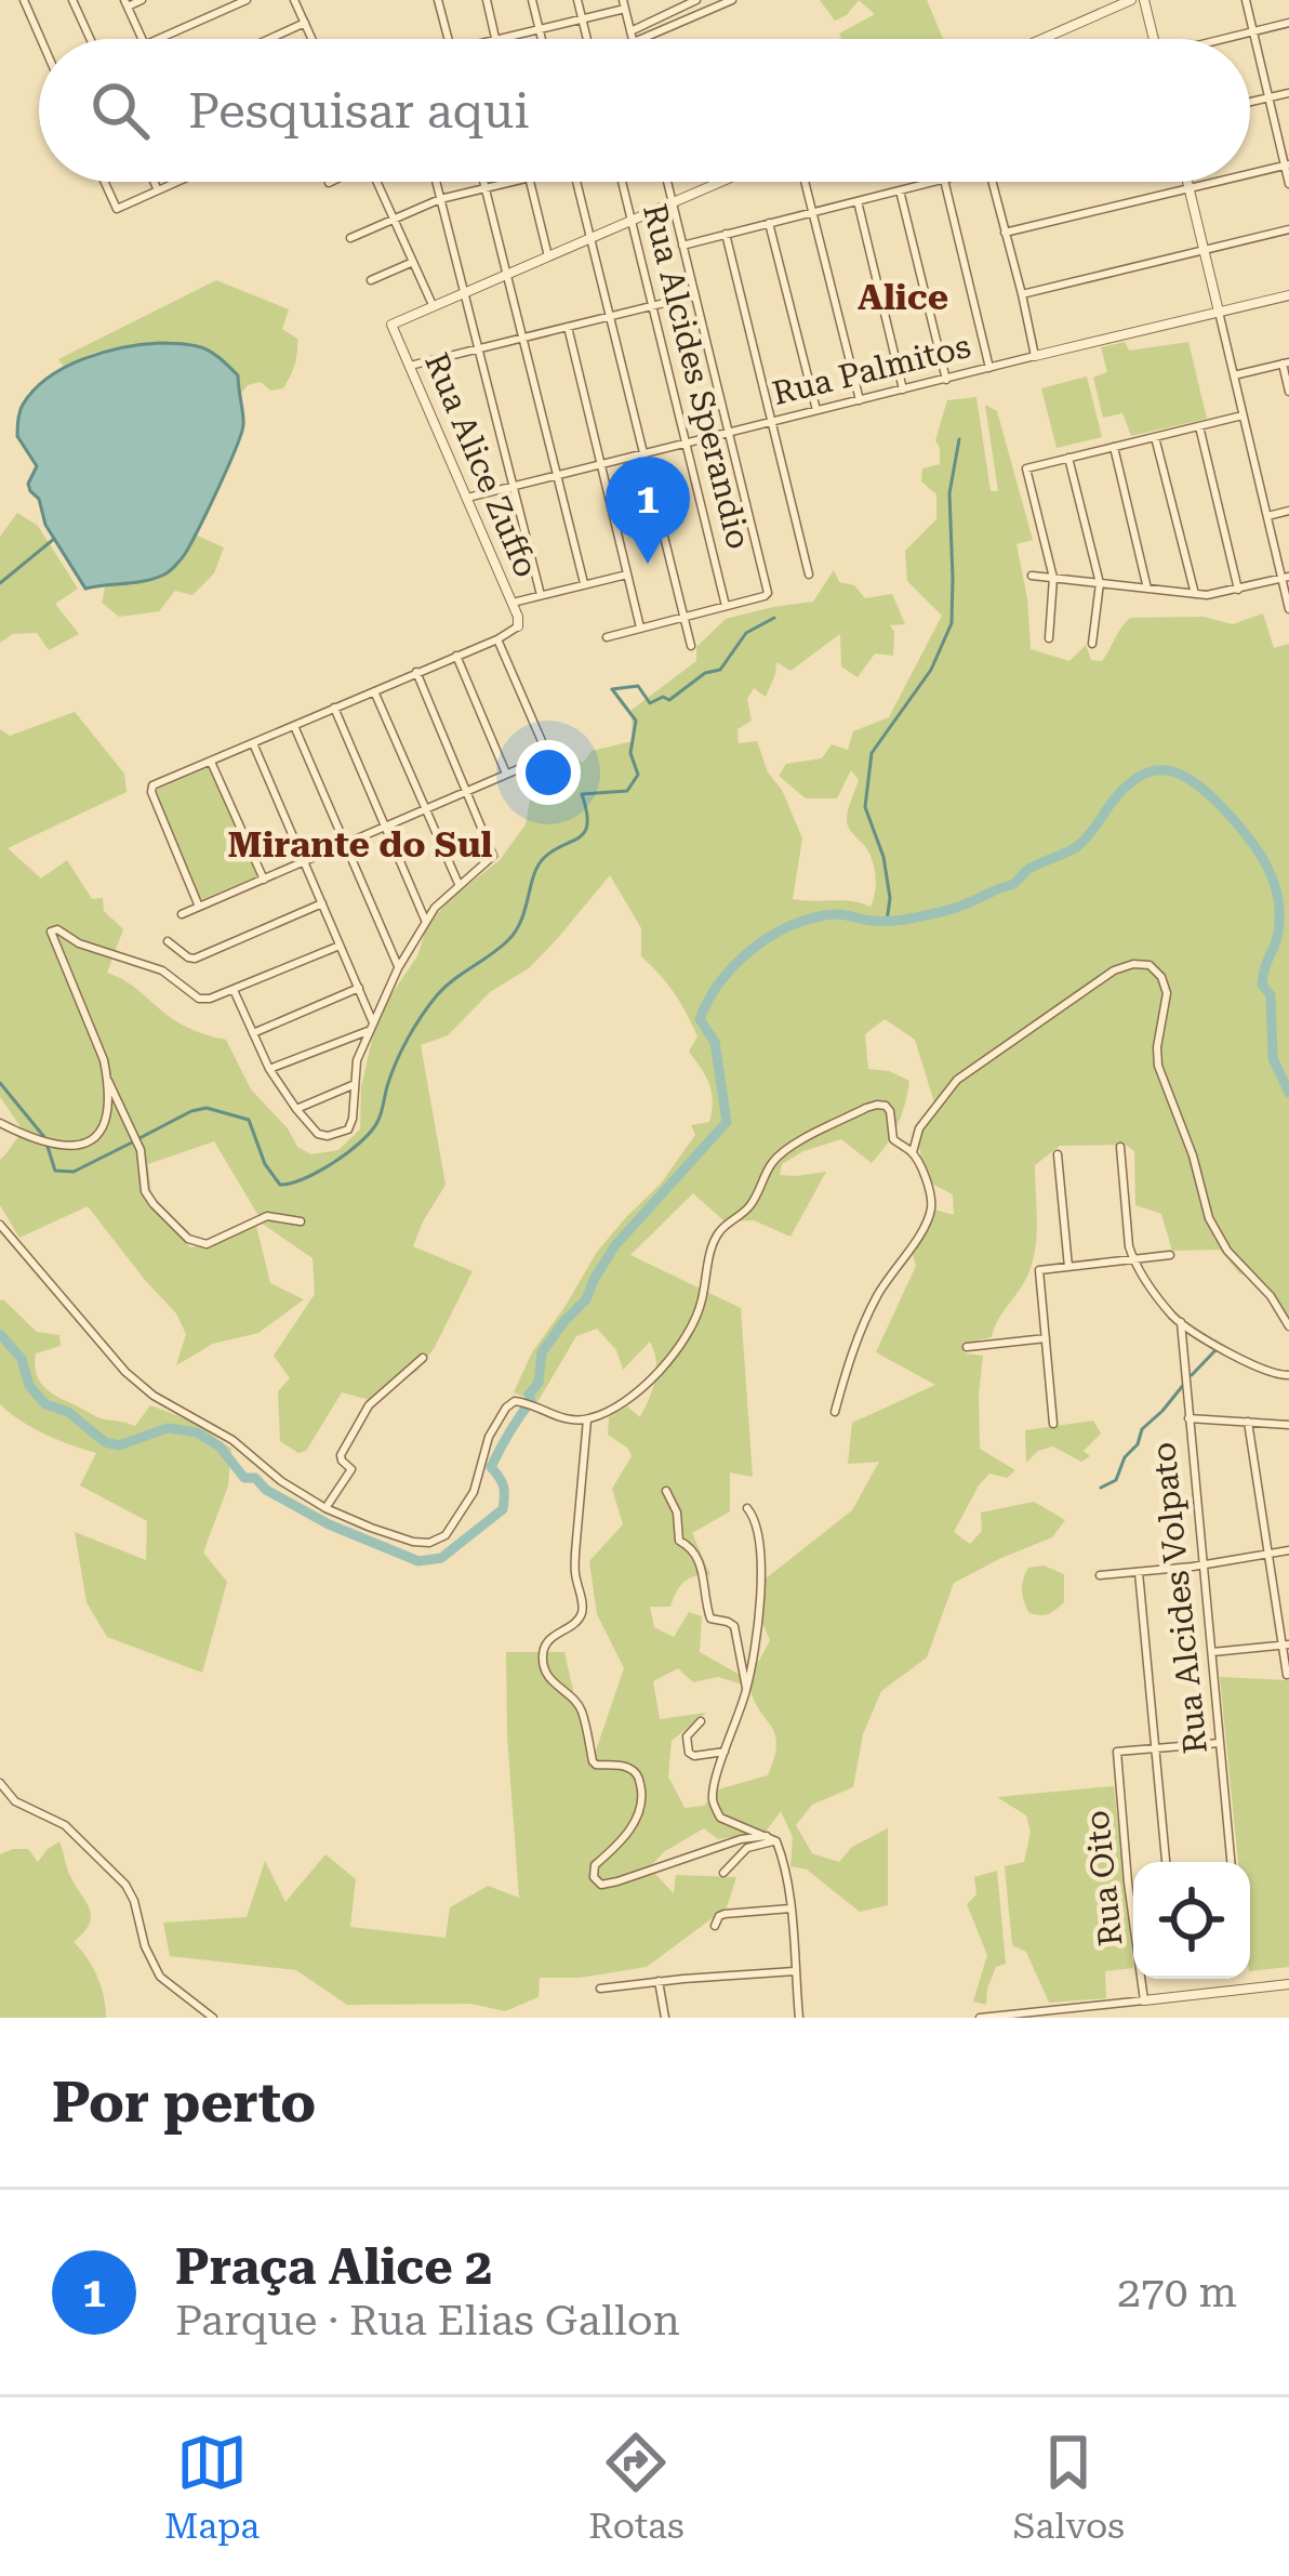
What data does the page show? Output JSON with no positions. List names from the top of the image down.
{
  "streets": {
    "street": [
      "Rua Palmitos",
      "Rua Alcides Sperandio",
      "Rua Alice Zuffo",
      "Rua Alcides Volpato",
      "Rua Oito"
    ]
  },
  "crossings": [
    ["Rua Palmitos", "Rua Alcides Sperandio"],
    ["Rua Palmitos", "Rua Alice Zuffo"]
  ],
  "districts": ["Alice", "Mirante do Sul"],
  "page": {
    "search": "Pesquisar aqui",
    "pins": "1",
    "heading": "Por perto",
    "list": [
      {
        "mark": "1",
        "name": "Praça Alice 2",
        "note": "Parque · Rua Elias Gallon",
        "value": "270 m"
      }
    ],
    "nav": ["Mapa", "Rotas", "Salvos"]
  }
}
